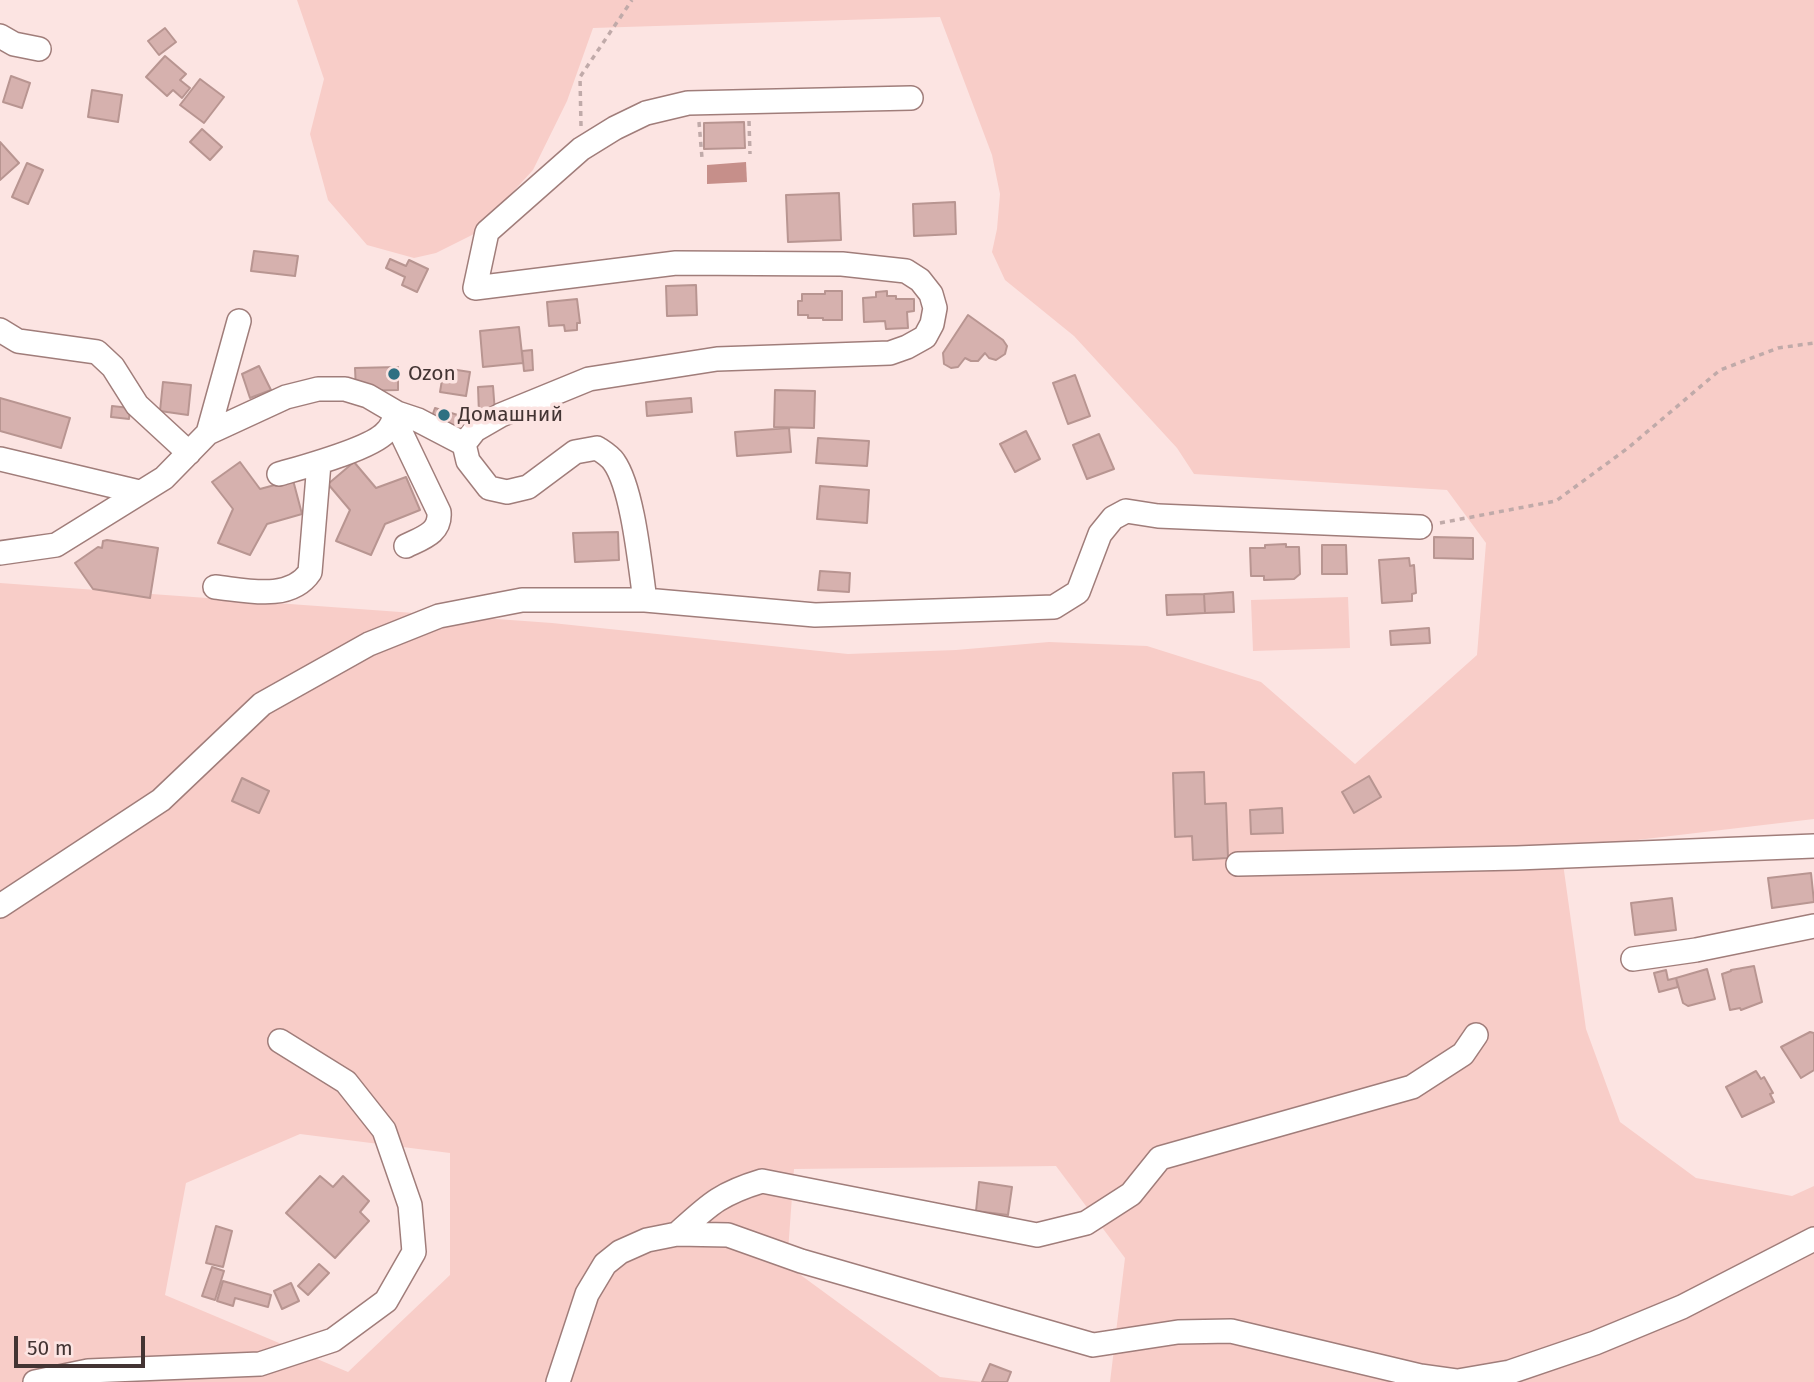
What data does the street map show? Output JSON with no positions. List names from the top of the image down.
{
  "places": ["Ozon", "Домашний"],
  "scale_bar": "50 m"
}
